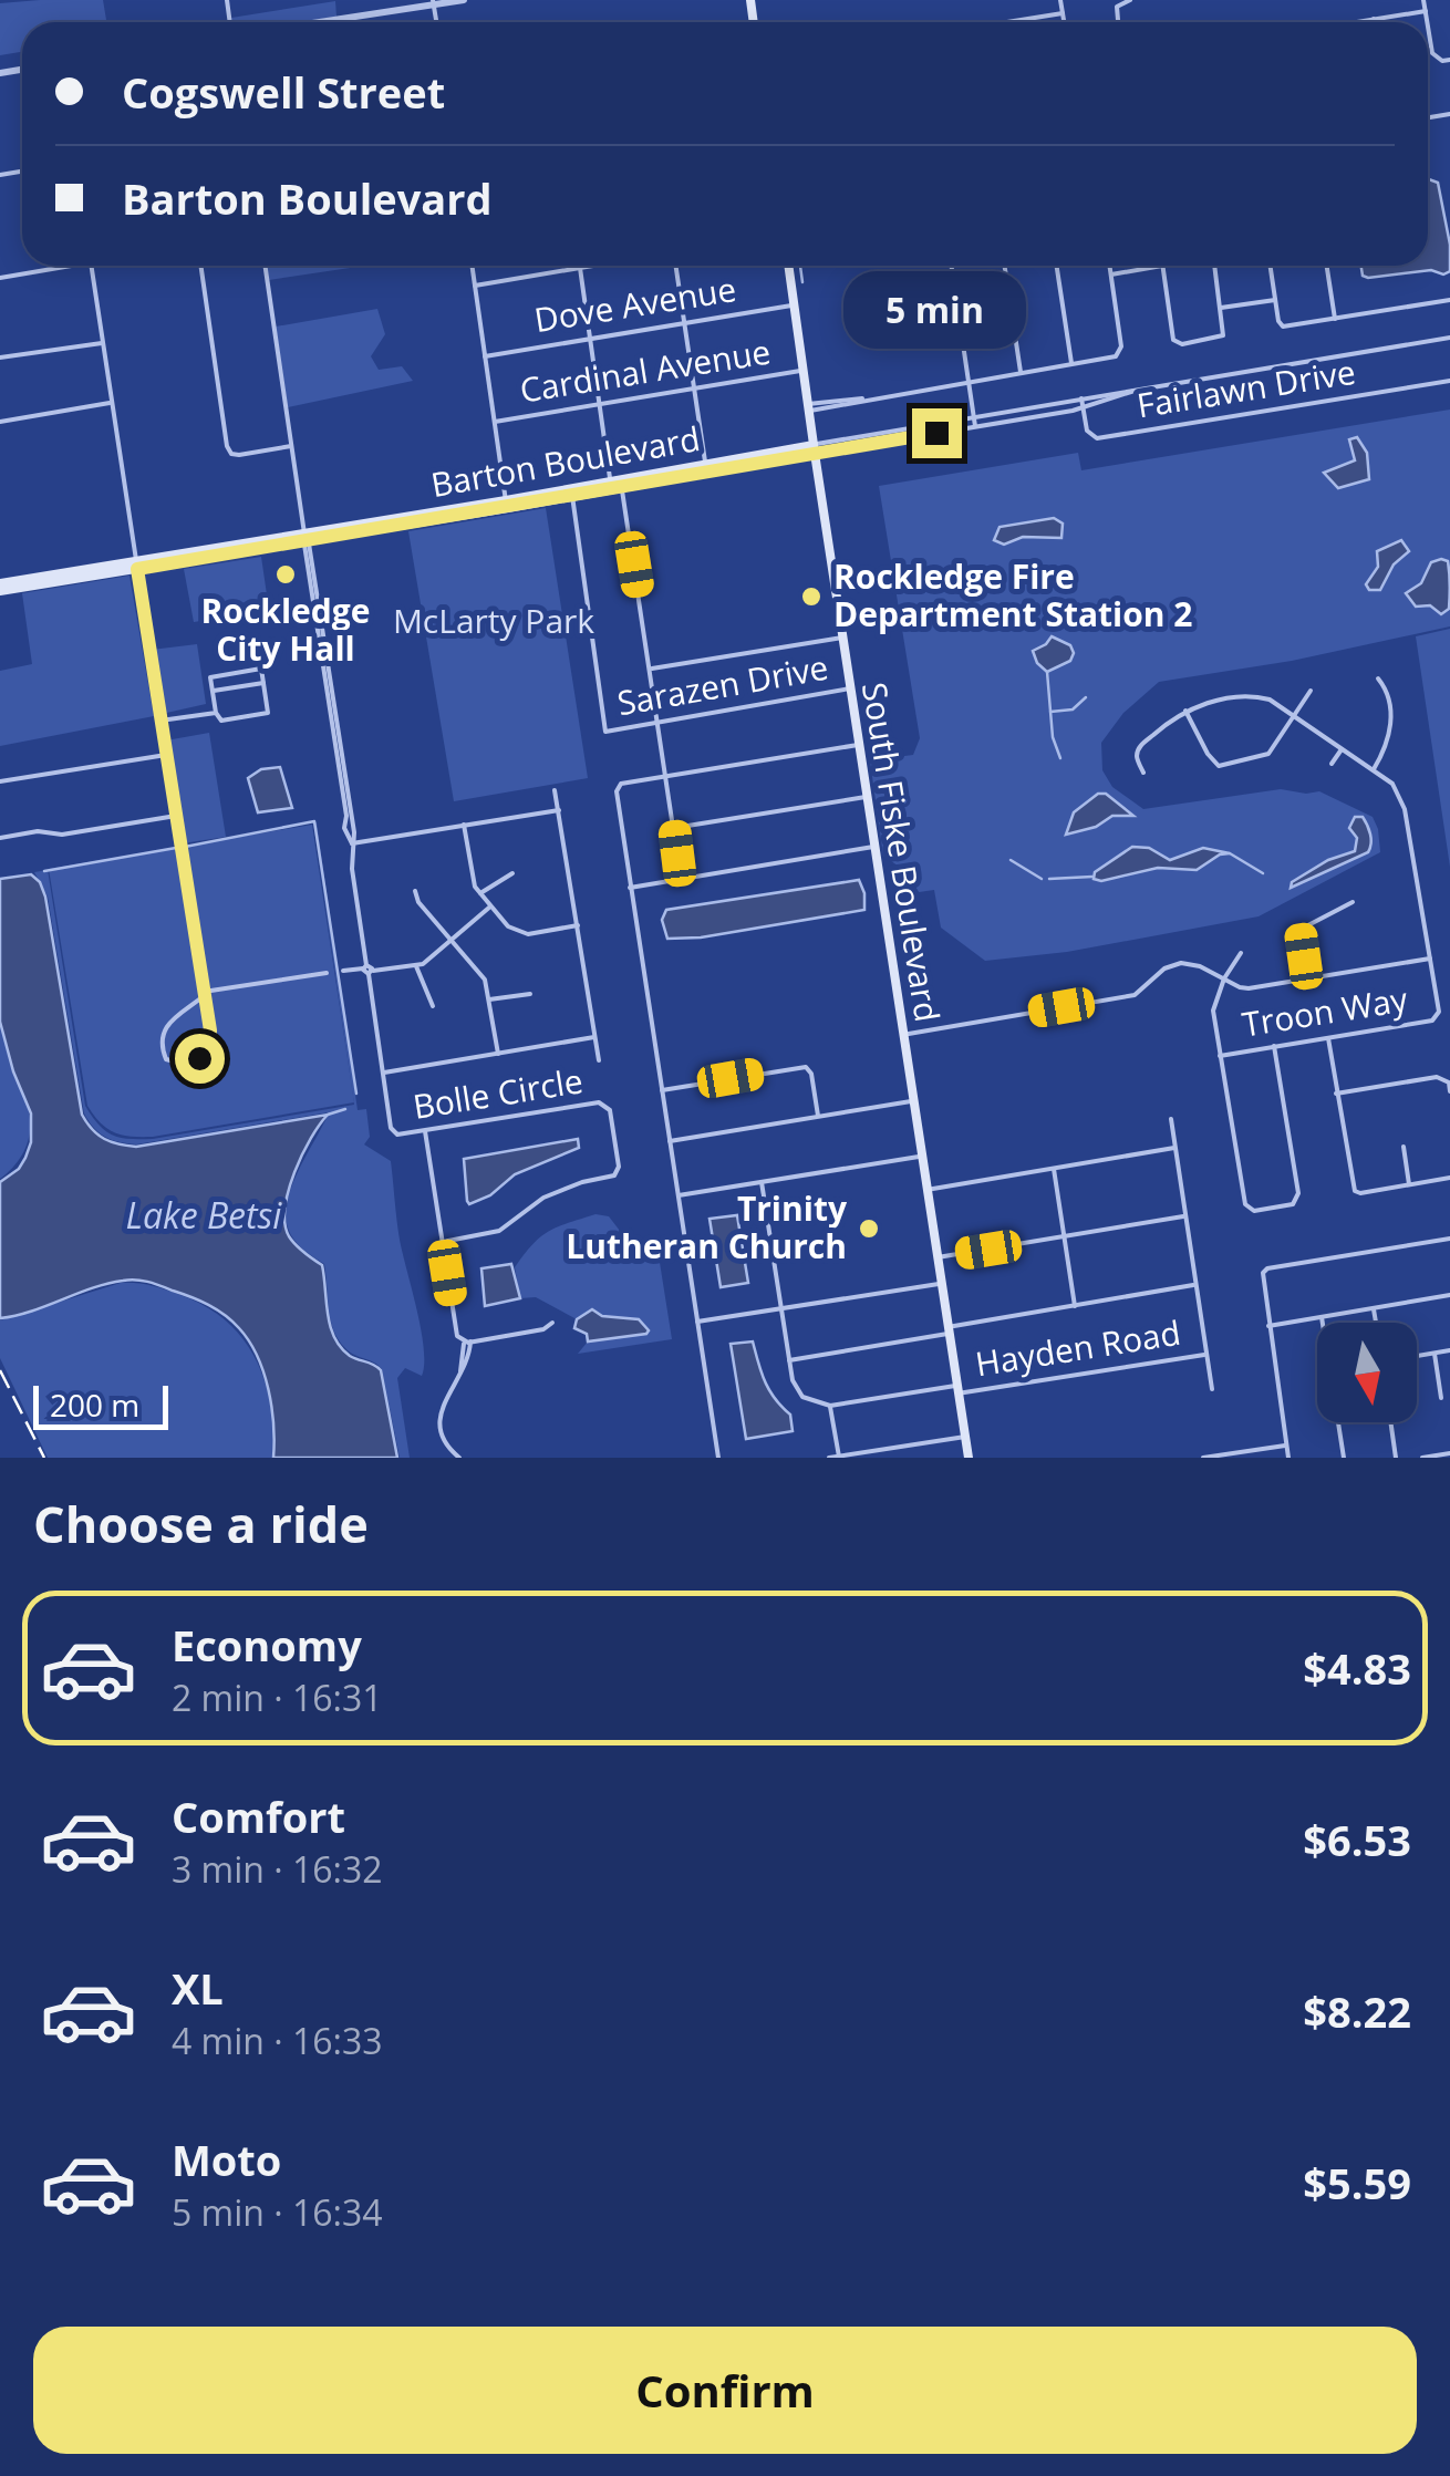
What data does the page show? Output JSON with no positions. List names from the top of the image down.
{
  "streets": {
    "main road": ["Barton Boulevard", "South Fiske Boulevard"],
    "street": [
      "Dove Avenue",
      "Cardinal Avenue",
      "Fairlawn Drive",
      "Sarazen Drive",
      "Troon Way",
      "Bolle Circle",
      "Hayden Road"
    ]
  },
  "crossings": [
    ["Dove Avenue", "South Fiske Boulevard"],
    ["Cardinal Avenue", "South Fiske Boulevard"],
    ["Fairlawn Drive", "Barton Boulevard"],
    ["Barton Boulevard", "Sarazen Drive"],
    ["Barton Boulevard", "South Fiske Boulevard"],
    ["Sarazen Drive", "South Fiske Boulevard"],
    ["South Fiske Boulevard", "Hayden Road"]
  ],
  "water": ["Lake Betsi"],
  "parks": ["McLarty Park"],
  "places": ["Rockledge City Hall", "Rockledge Fire Department Station 2", "Trinity Lutheran Church"],
  "scale_bar": "200 m",
  "north": "bottom",
  "page": {
    "banner": ["Cogswell Street", "Barton Boulevard"],
    "bubble": "5 min",
    "scale": "200 m",
    "heading": "Choose a ride",
    "list": [
      {
        "name": "Economy",
        "note": "2 min · 16:31",
        "value": "$4.83"
      },
      {
        "name": "Comfort",
        "note": "3 min · 16:32",
        "value": "$6.53"
      },
      {
        "name": "XL",
        "note": "4 min · 16:33",
        "value": "$8.22"
      },
      {
        "name": "Moto",
        "note": "5 min · 16:34",
        "value": "$5.59"
      }
    ],
    "buttons": "Confirm"
  }
}
